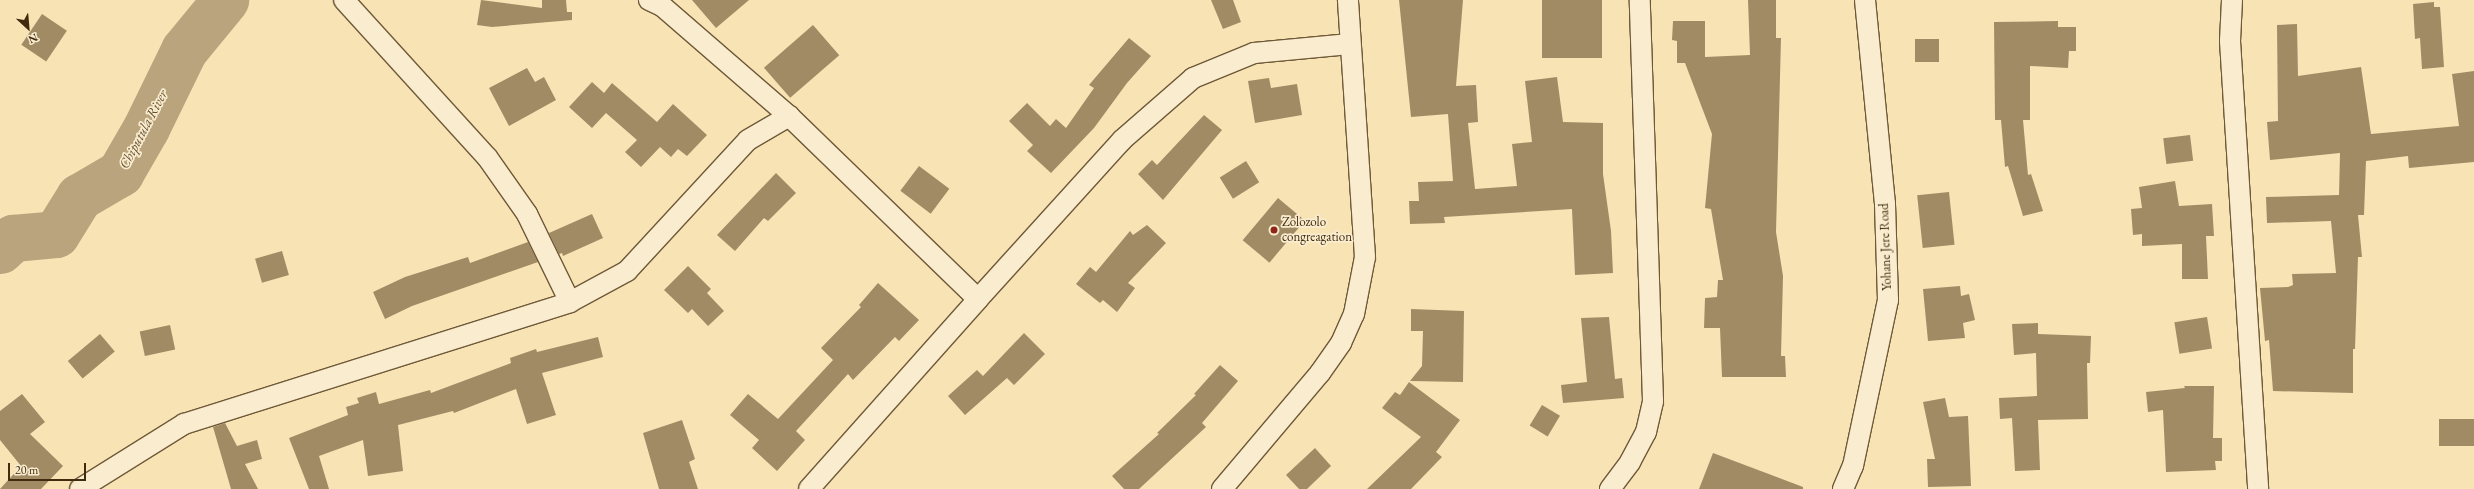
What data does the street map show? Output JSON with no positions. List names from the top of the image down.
{
  "streets": {
    "street": ["Yohane Jere Road"]
  },
  "water": ["Chiputula River"],
  "places": ["Zolozolo congreagation"],
  "scale_bar": "20 m",
  "north": "bottom right"
}
